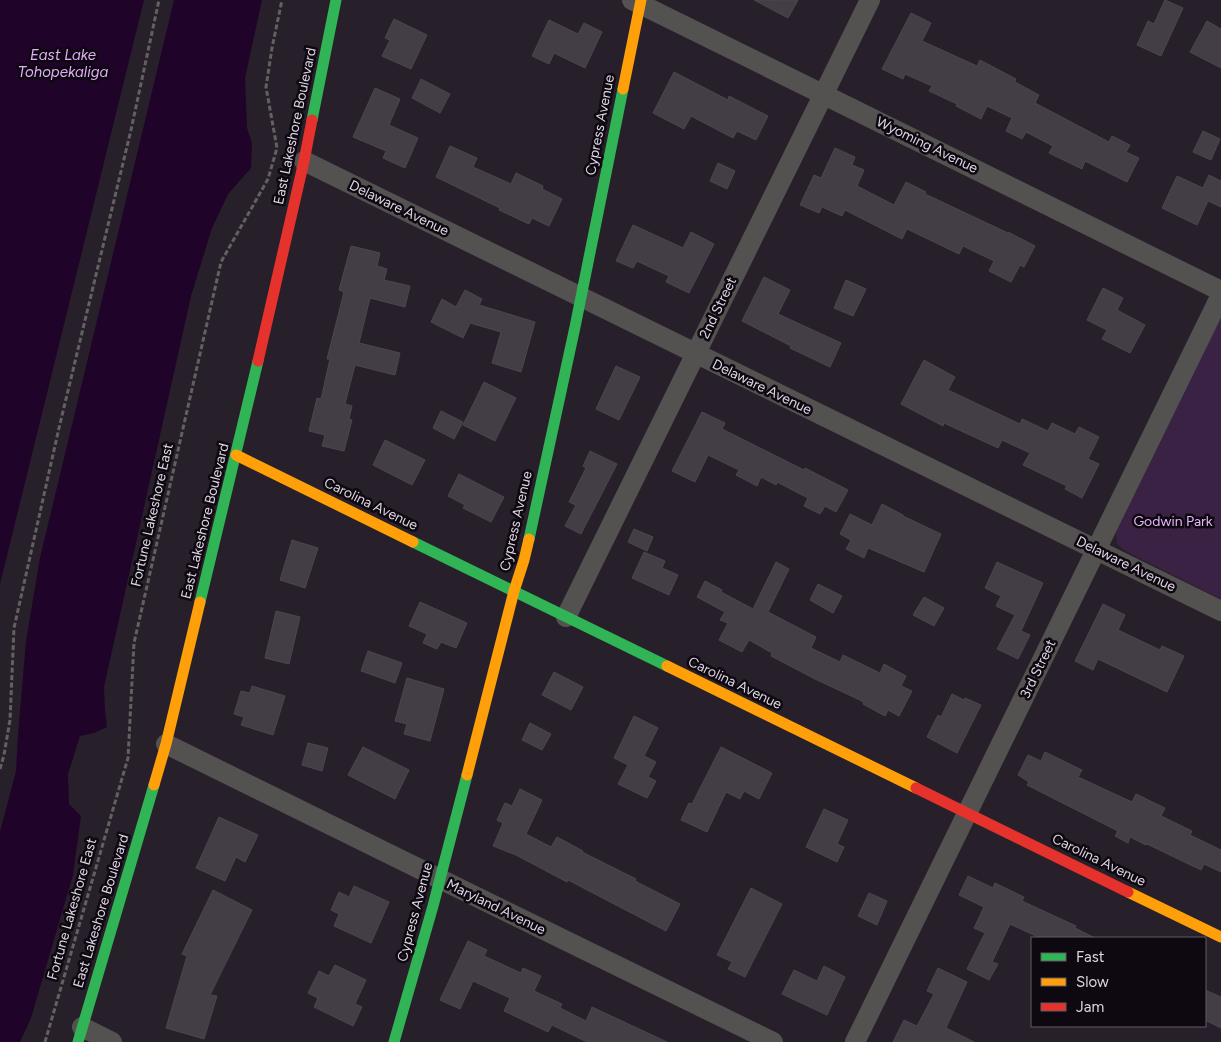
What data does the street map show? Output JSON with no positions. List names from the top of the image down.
{
  "streets": {
    "street": [
      "Cypress Avenue",
      "East Lakeshore Boulevard",
      "Wyoming Avenue",
      "Delaware Avenue",
      "2nd Street",
      "Carolina Avenue",
      "3rd Street",
      "Maryland Avenue"
    ],
    "path": ["Fortune Lakeshore East"]
  },
  "crossings": [
    ["Cypress Avenue", "Wyoming Avenue"],
    ["Cypress Avenue", "Delaware Avenue"],
    ["Cypress Avenue", "Carolina Avenue"],
    ["Cypress Avenue", "Maryland Avenue"],
    ["East Lakeshore Boulevard", "Delaware Avenue"],
    ["East Lakeshore Boulevard", "Carolina Avenue"],
    ["East Lakeshore Boulevard", "Maryland Avenue"],
    ["Wyoming Avenue", "2nd Street"],
    ["Delaware Avenue", "2nd Street"],
    ["Delaware Avenue", "3rd Street"],
    ["2nd Street", "Carolina Avenue"],
    ["Carolina Avenue", "3rd Street"]
  ],
  "water": ["East Lake Tohopekaliga"],
  "parks": ["Godwin Park"],
  "legend": ["Fast", "Slow", "Jam"]
}
